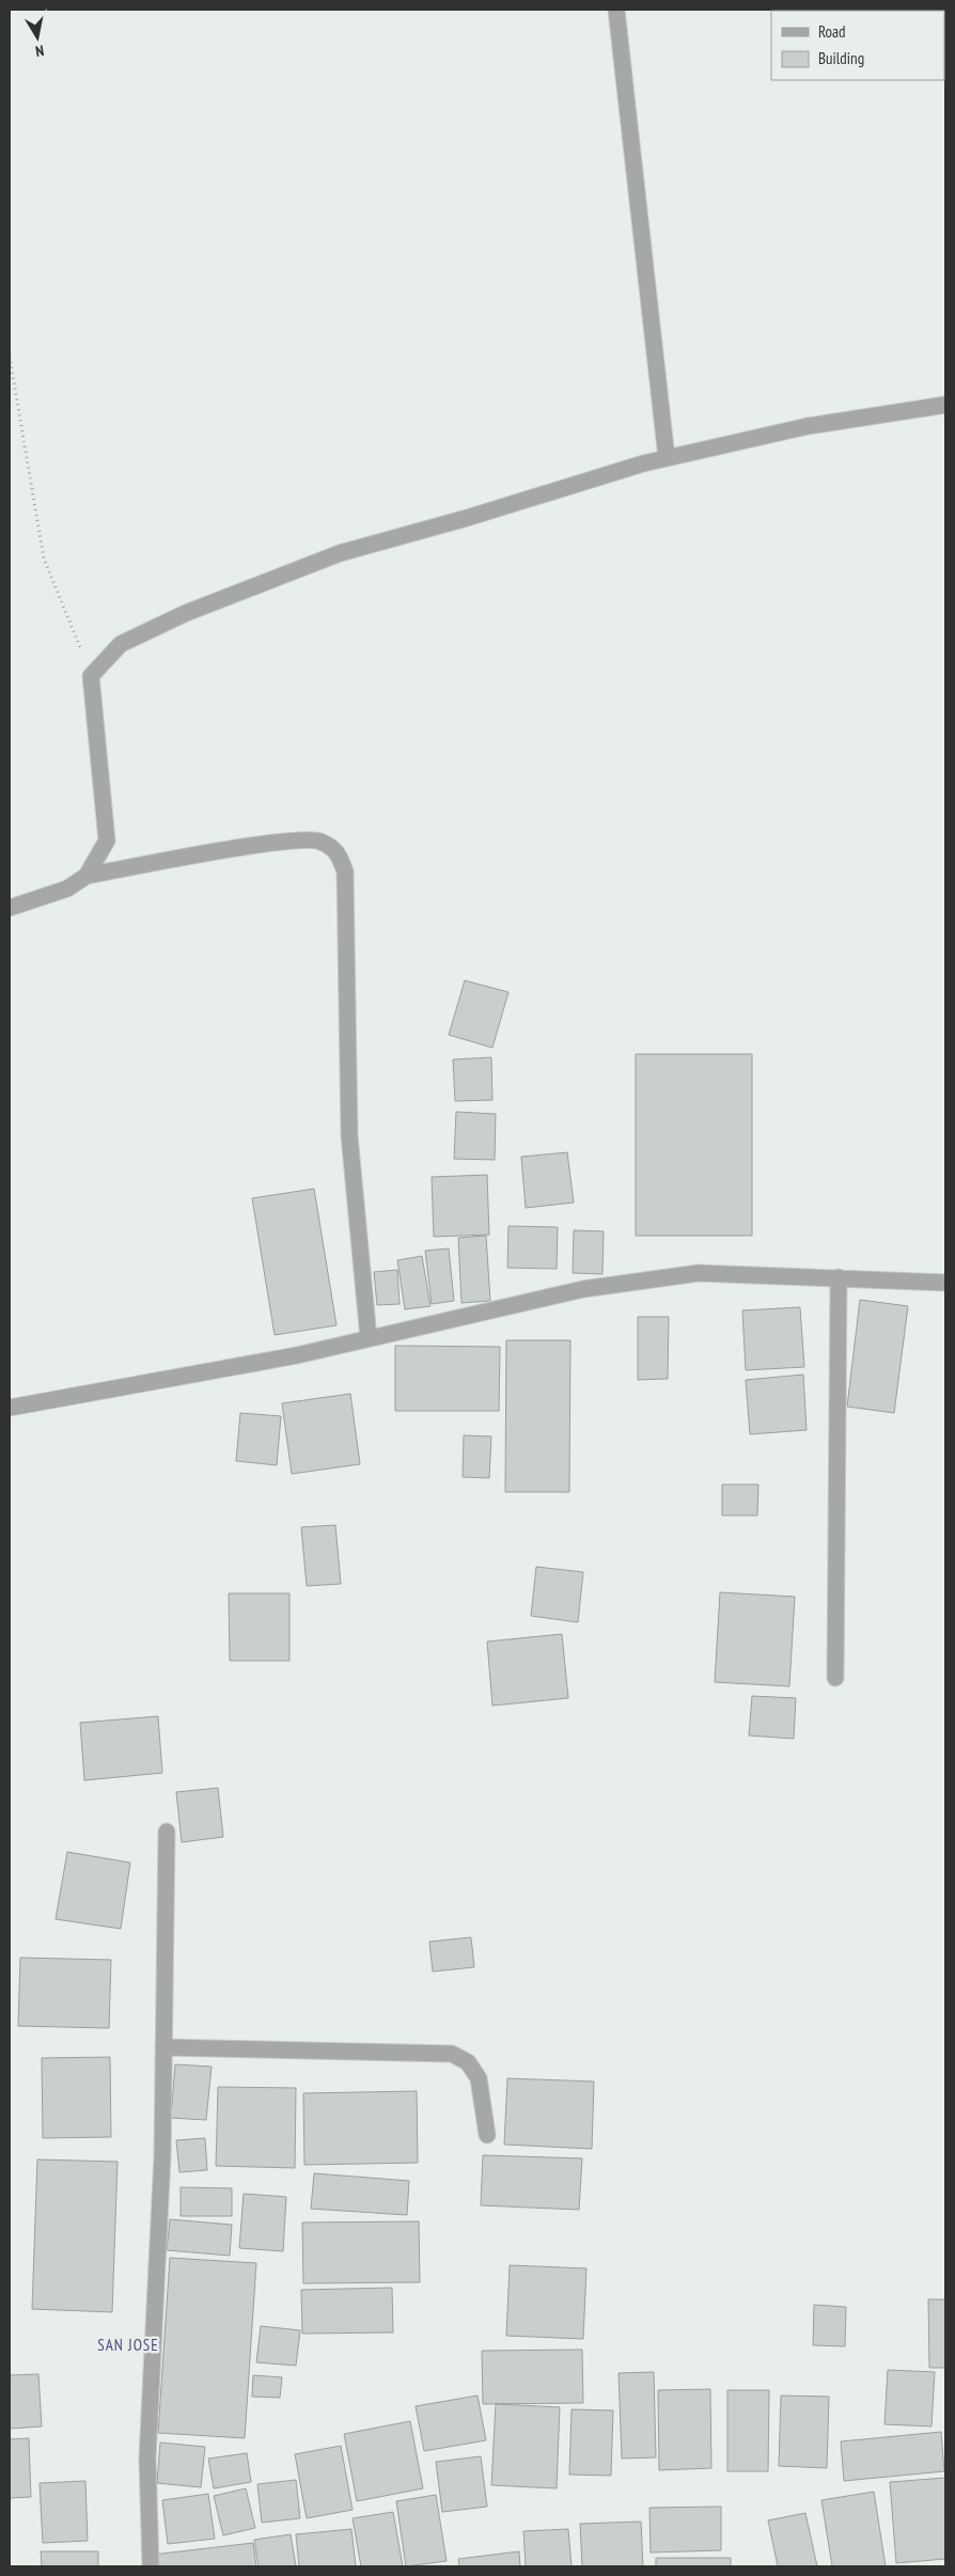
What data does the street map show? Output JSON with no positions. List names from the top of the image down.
{
  "districts": ["SAN JOSE"],
  "legend": ["Road", "Building"],
  "north": "bottom"
}
